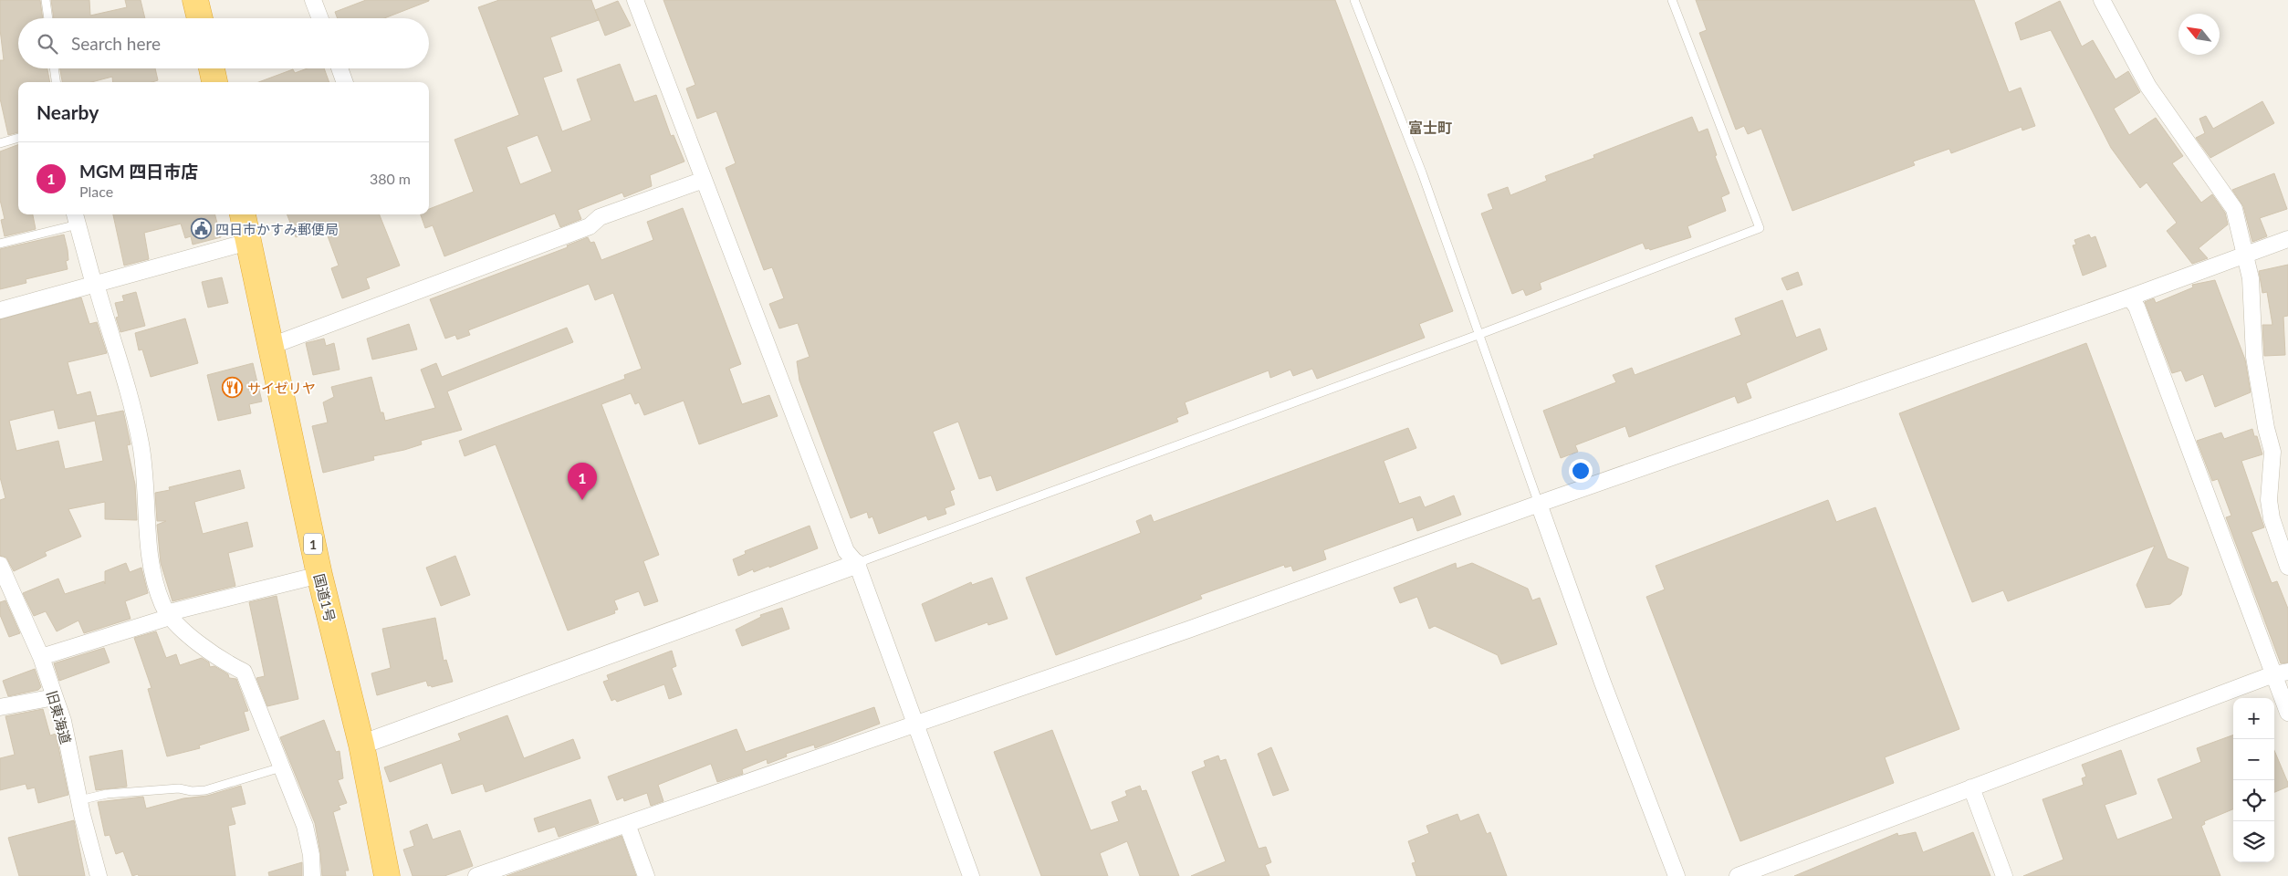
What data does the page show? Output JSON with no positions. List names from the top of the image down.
{
  "streets": {
    "highway": ["1", "国道1号"],
    "street": ["旧東海道"]
  },
  "districts": ["富士町"],
  "places": {
    "public building": ["四日市かすみ郵便局"],
    "restaurant": ["サイゼリヤ"]
  },
  "north": "top left",
  "page": {
    "search": "Search here",
    "heading": "Nearby",
    "list": [
      {
        "mark": "1",
        "name": "MGM 四日市店",
        "note": "Place",
        "value": "380 m"
      }
    ],
    "pins": "1",
    "map_buttons": ["+", "−"]
  }
}
